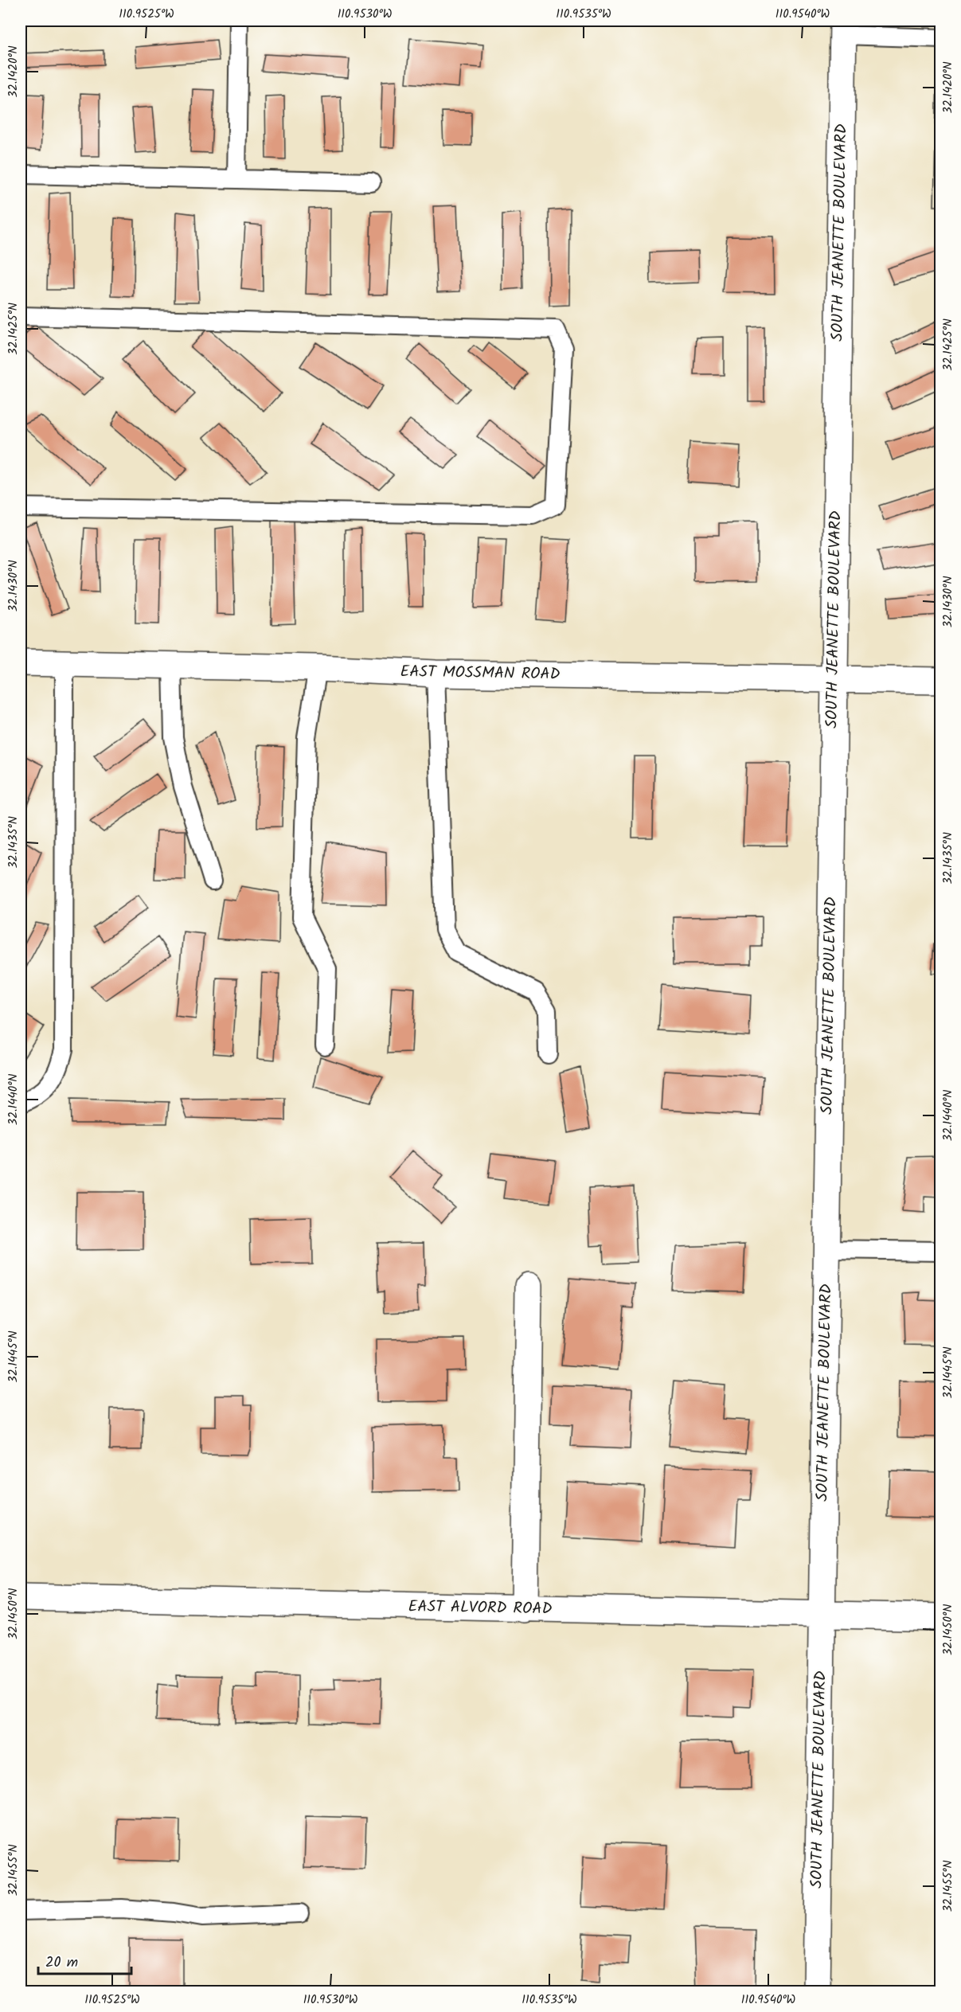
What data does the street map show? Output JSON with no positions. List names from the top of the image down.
{
  "streets": {
    "street": ["SOUTH JEANETTE BOULEVARD", "EAST MOSSMAN ROAD", "EAST ALVORD ROAD"]
  },
  "crossings": [
    ["SOUTH JEANETTE BOULEVARD", "EAST MOSSMAN ROAD"],
    ["SOUTH JEANETTE BOULEVARD", "EAST ALVORD ROAD"]
  ],
  "scale_bar": "20 m",
  "coordinates": [
    "110.9525°W",
    "110.9530°W",
    "110.9535°W",
    "110.9540°W",
    "32.1420°N",
    "32.1425°N",
    "32.1430°N",
    "32.1435°N",
    "32.1440°N",
    "32.1445°N",
    "32.1450°N",
    "32.1455°N"
  ]
}
